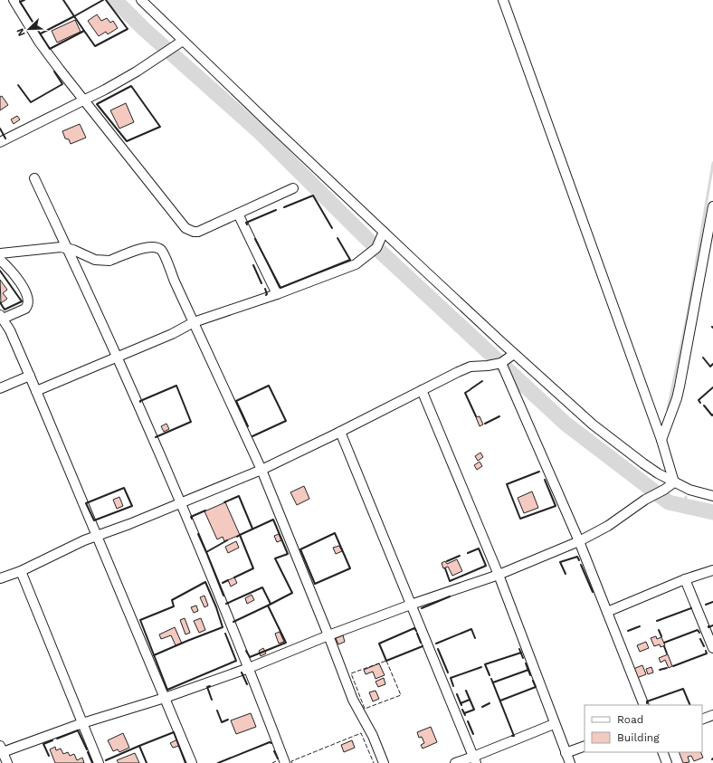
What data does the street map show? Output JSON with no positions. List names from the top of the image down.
{
  "legend": ["Road", "Building"],
  "north": "bottom left"
}
